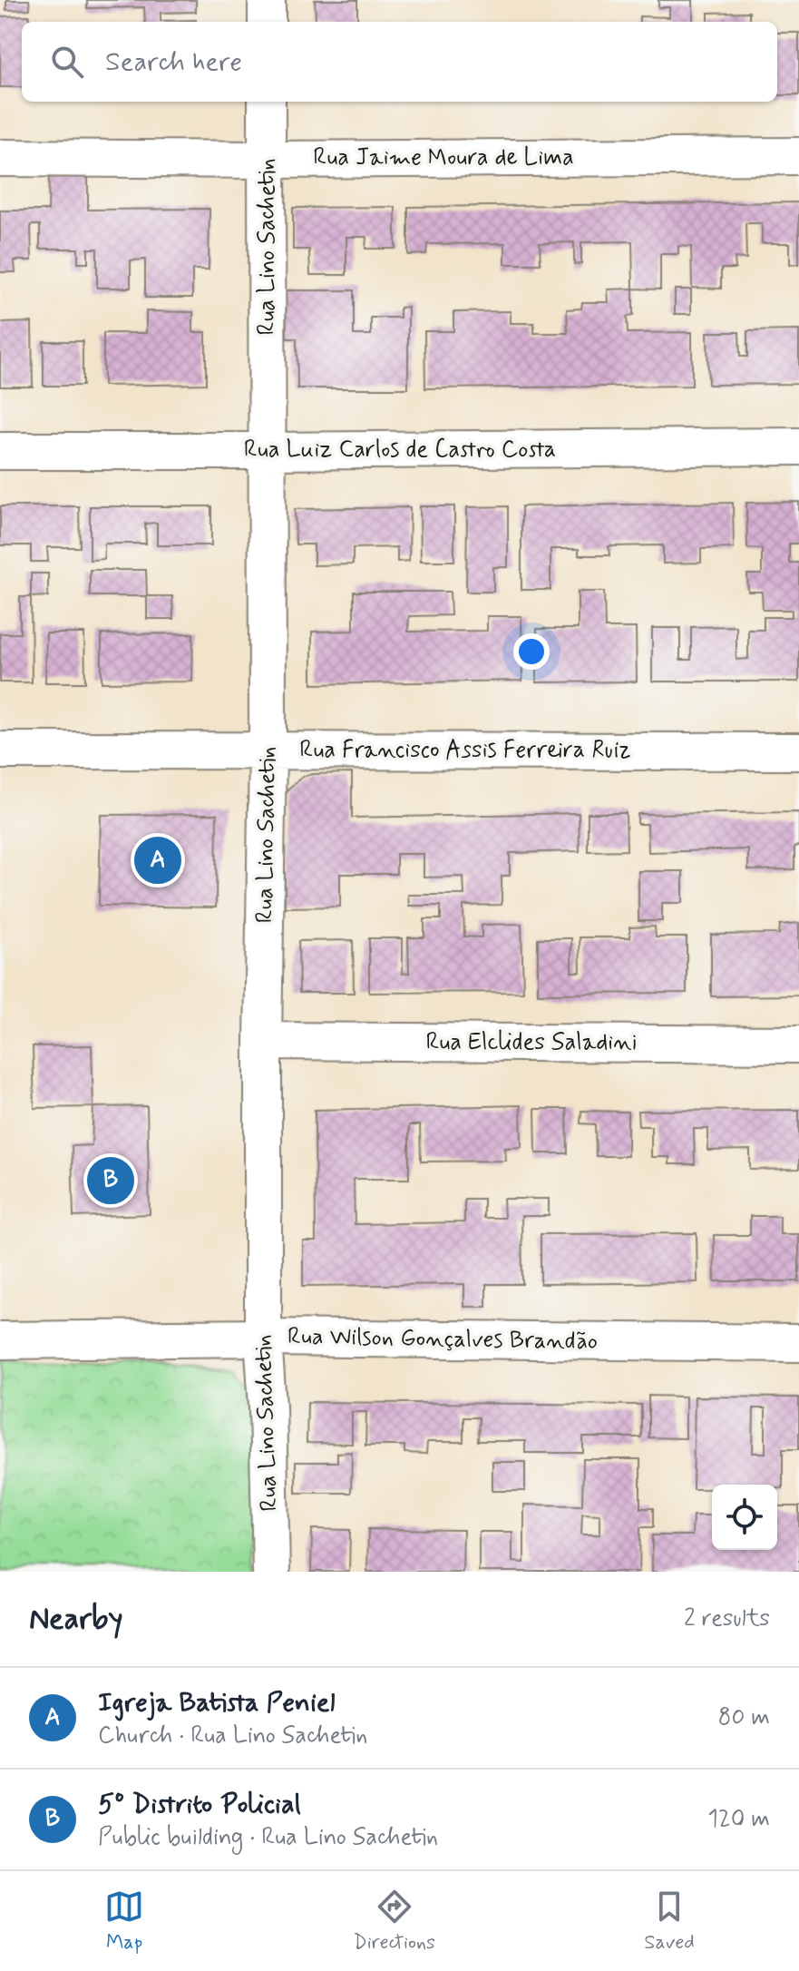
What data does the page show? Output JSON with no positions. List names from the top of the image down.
{
  "streets": {
    "street": [
      "Rua Jaime Moura de Lima",
      "Rua Lino Sachetin",
      "Rua Luiz Carlos de Castro Costa",
      "Rua Francisco Assis Ferreira Ruiz",
      "Rua Elclides Saladini",
      "Rua Wilson Gonçalves Brandão"
    ]
  },
  "crossings": [
    ["Rua Jaime Moura de Lima", "Rua Lino Sachetin"],
    ["Rua Lino Sachetin", "Rua Luiz Carlos de Castro Costa"],
    ["Rua Lino Sachetin", "Rua Francisco Assis Ferreira Ruiz"],
    ["Rua Lino Sachetin", "Rua Elclides Saladini"],
    ["Rua Lino Sachetin", "Rua Wilson Gonçalves Brandão"]
  ],
  "page": {
    "search": "Search here",
    "pins": ["A", "B"],
    "heading": ["Nearby", "2 results"],
    "list": [
      {
        "mark": "A",
        "name": "Igreja Batista Peniel",
        "note": "Church · Rua Lino Sachetin",
        "value": "80 m"
      },
      {
        "mark": "B",
        "name": "5º Distrito Policial",
        "note": "Public building · Rua Lino Sachetin",
        "value": "120 m"
      }
    ],
    "nav": ["Map", "Directions", "Saved"]
  }
}
